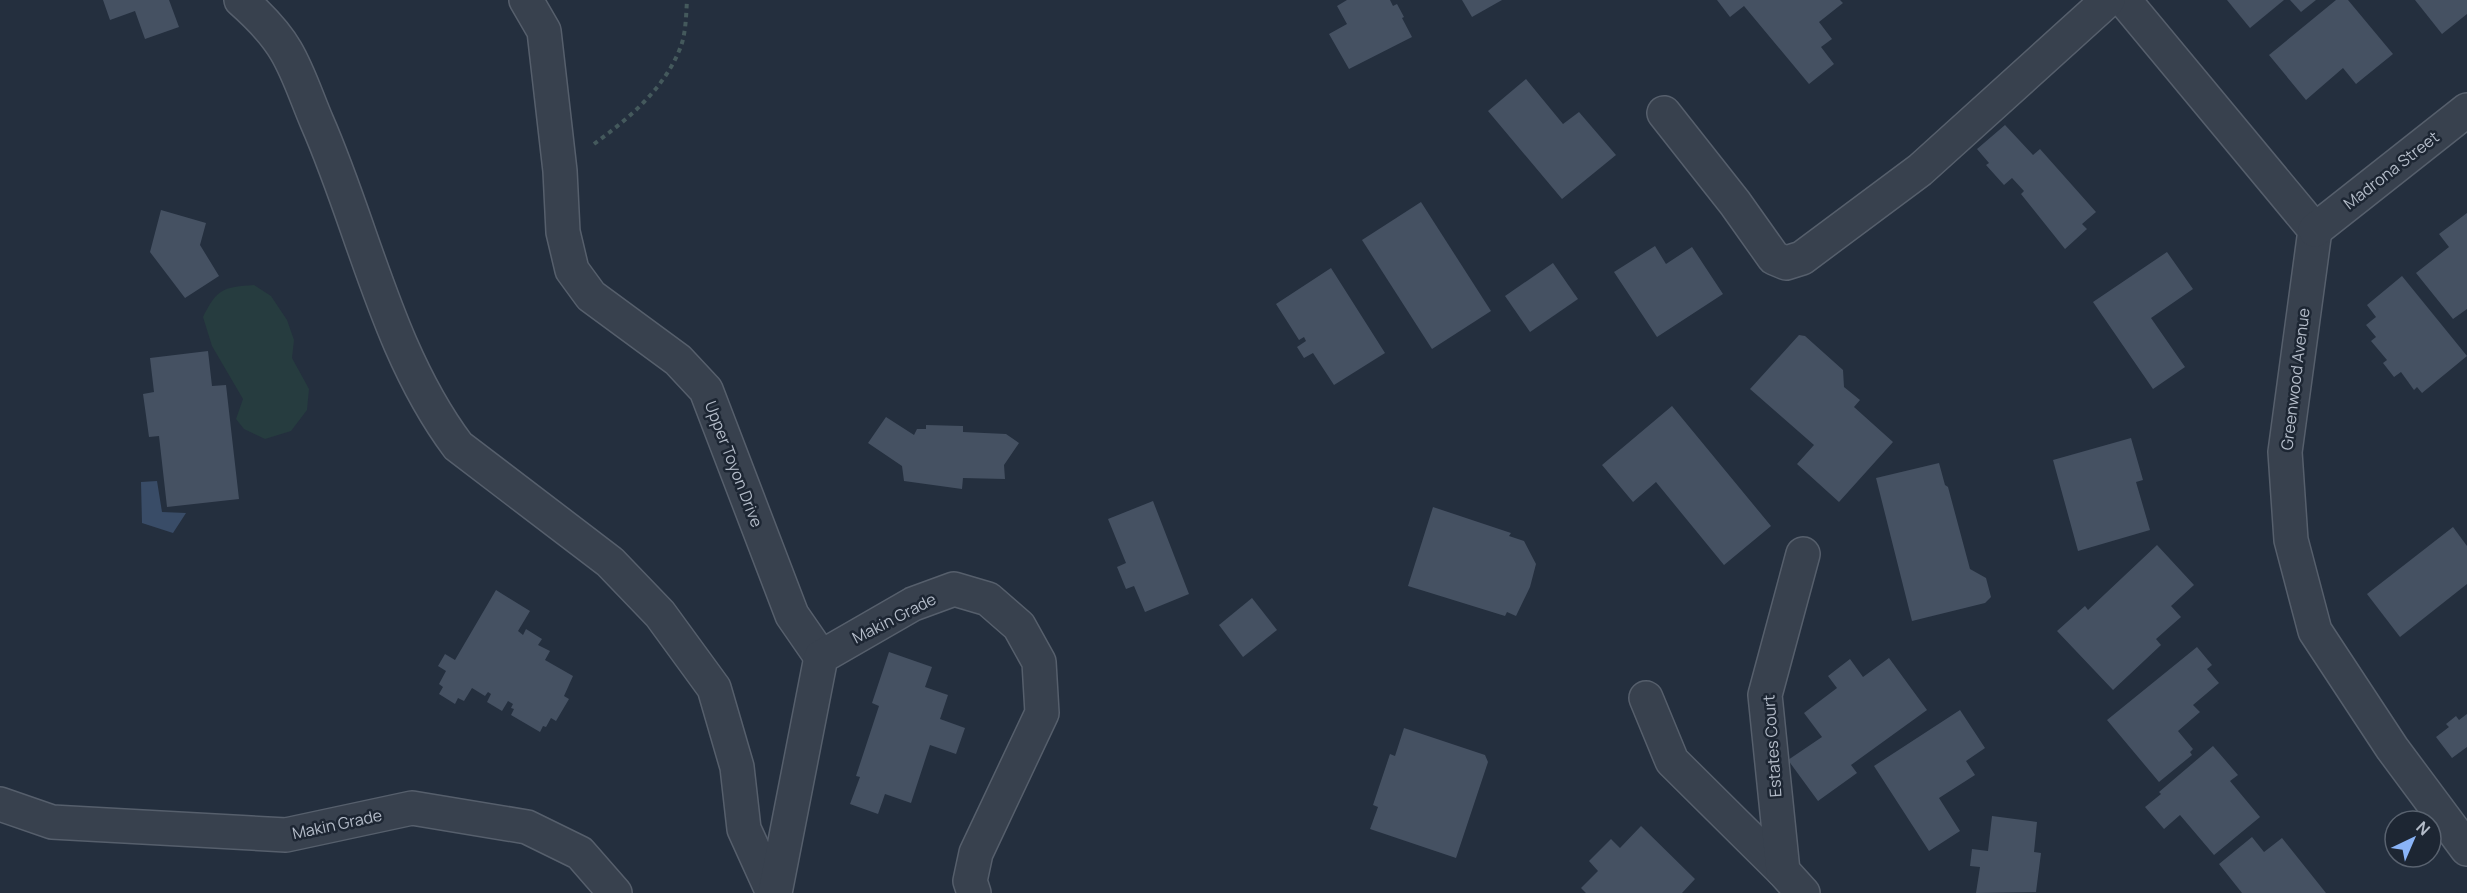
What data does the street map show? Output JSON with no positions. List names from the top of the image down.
{
  "streets": {
    "street": [
      "Madrona Street",
      "Greenwood Avenue",
      "Upper Toyon Drive",
      "Makin Grade",
      "Estates Court"
    ]
  },
  "crossings": [
    ["Madrona Street", "Greenwood Avenue"],
    ["Upper Toyon Drive", "Makin Grade"]
  ],
  "north": "top right"
}
